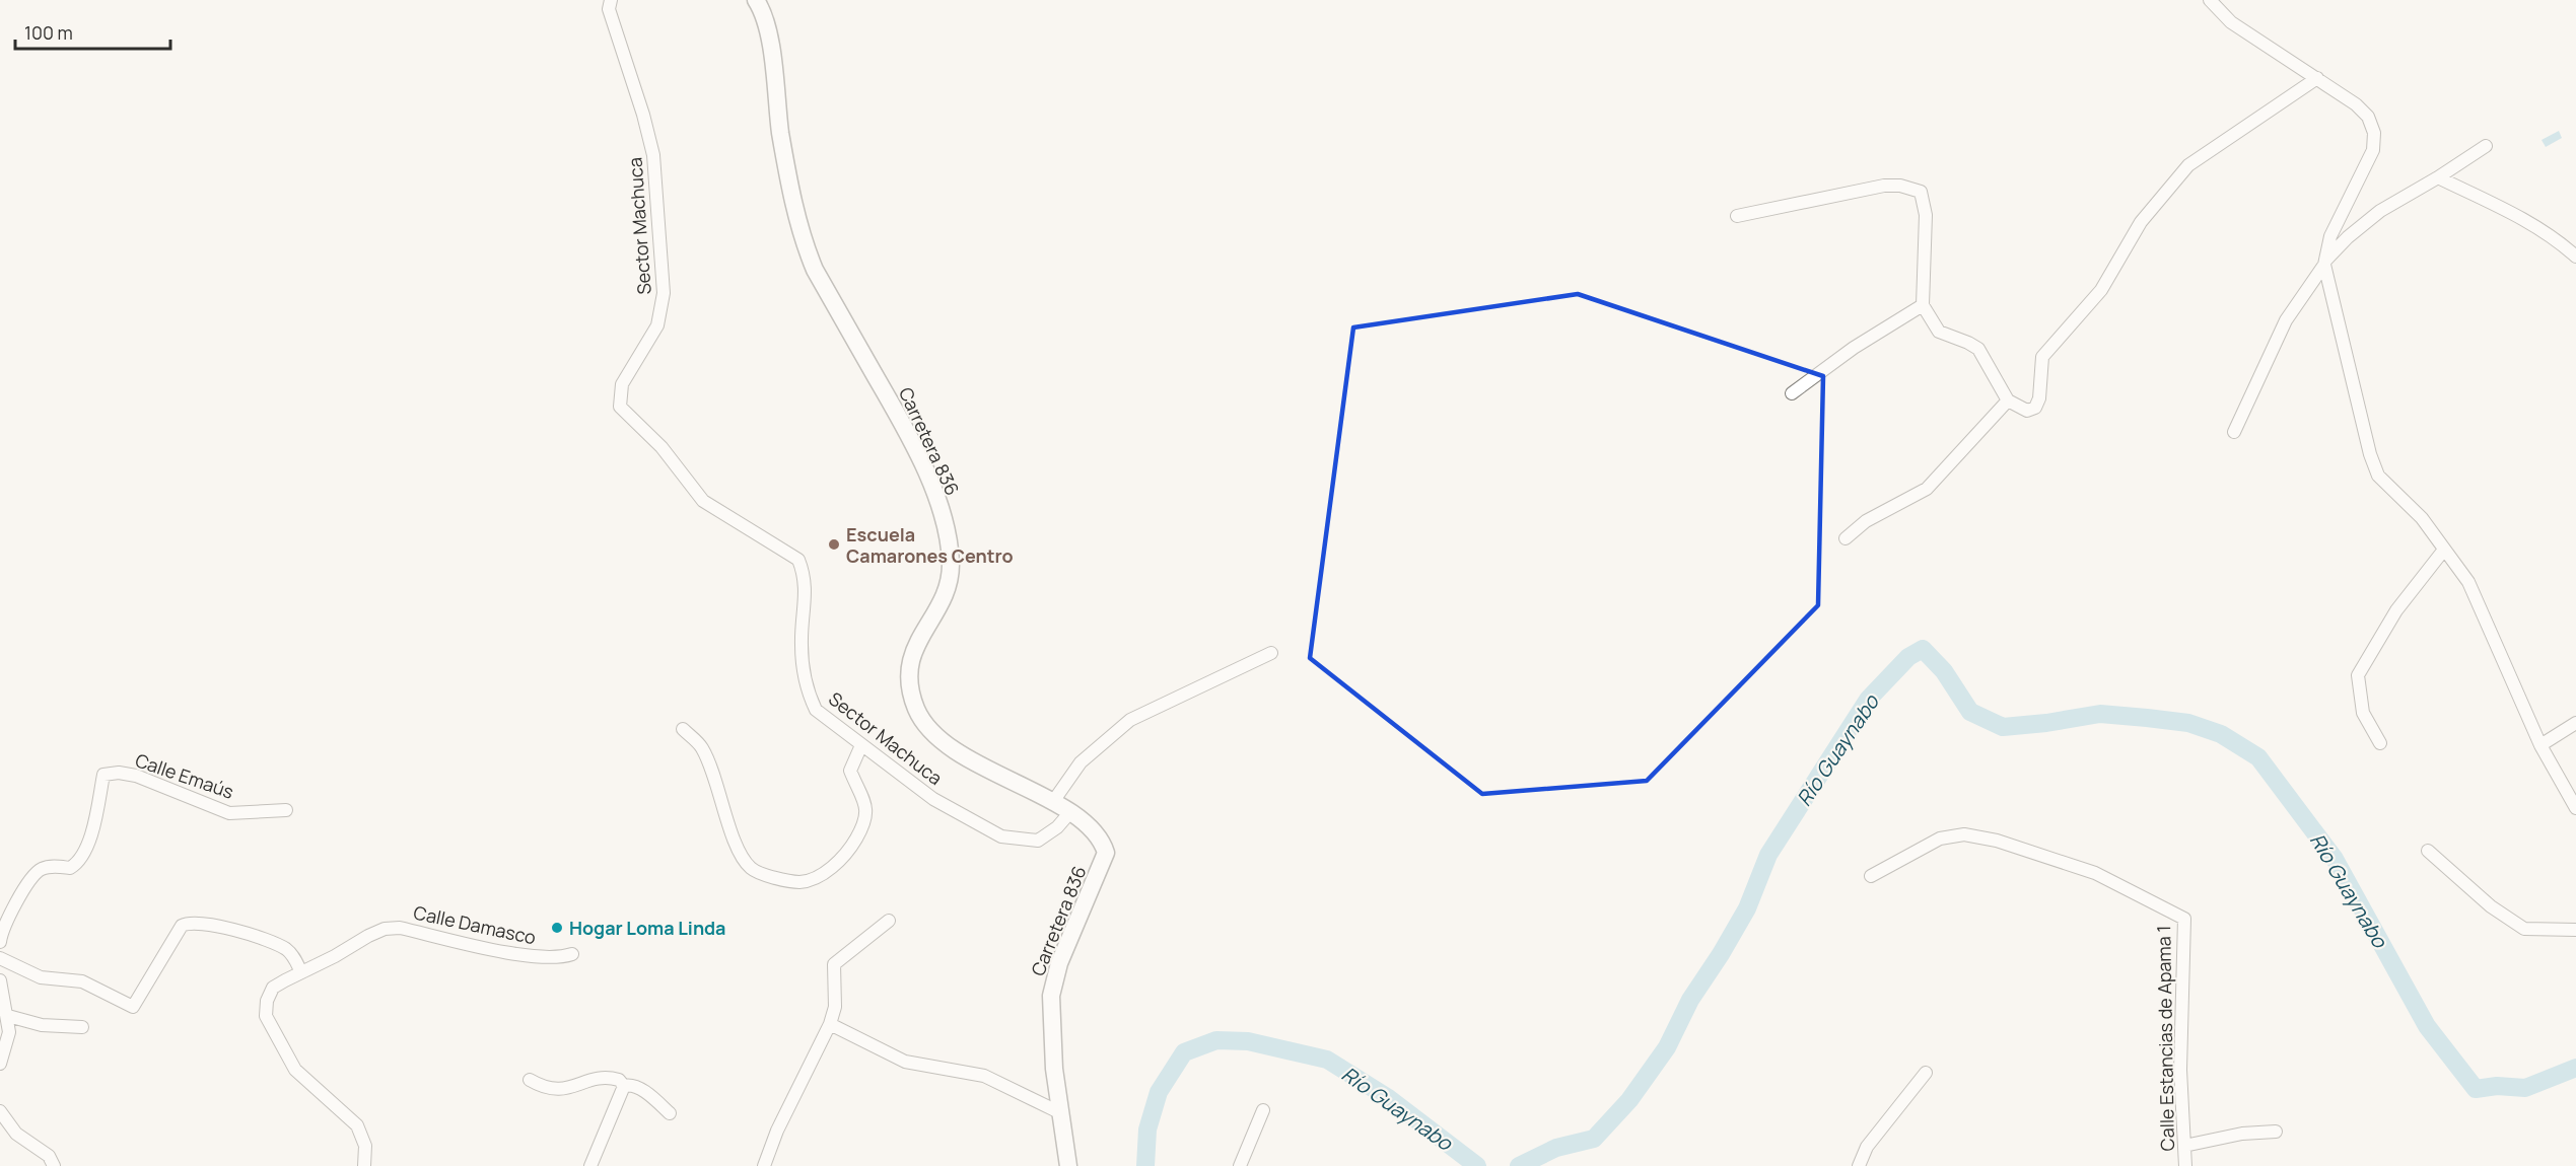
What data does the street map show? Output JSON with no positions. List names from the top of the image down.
{
  "streets": {
    "street": [
      "Sector Machuca",
      "Carretera 836",
      "Calle Emaús",
      "Calle Damasco",
      "Calle Estancias de Apama 1"
    ]
  },
  "crossings": [
    ["Sector Machuca", "Carretera 836"]
  ],
  "water": ["Río Guaynabo"],
  "places": ["Escuela Camarones Centro", "Hogar Loma Linda"],
  "scale_bar": "100 m"
}
